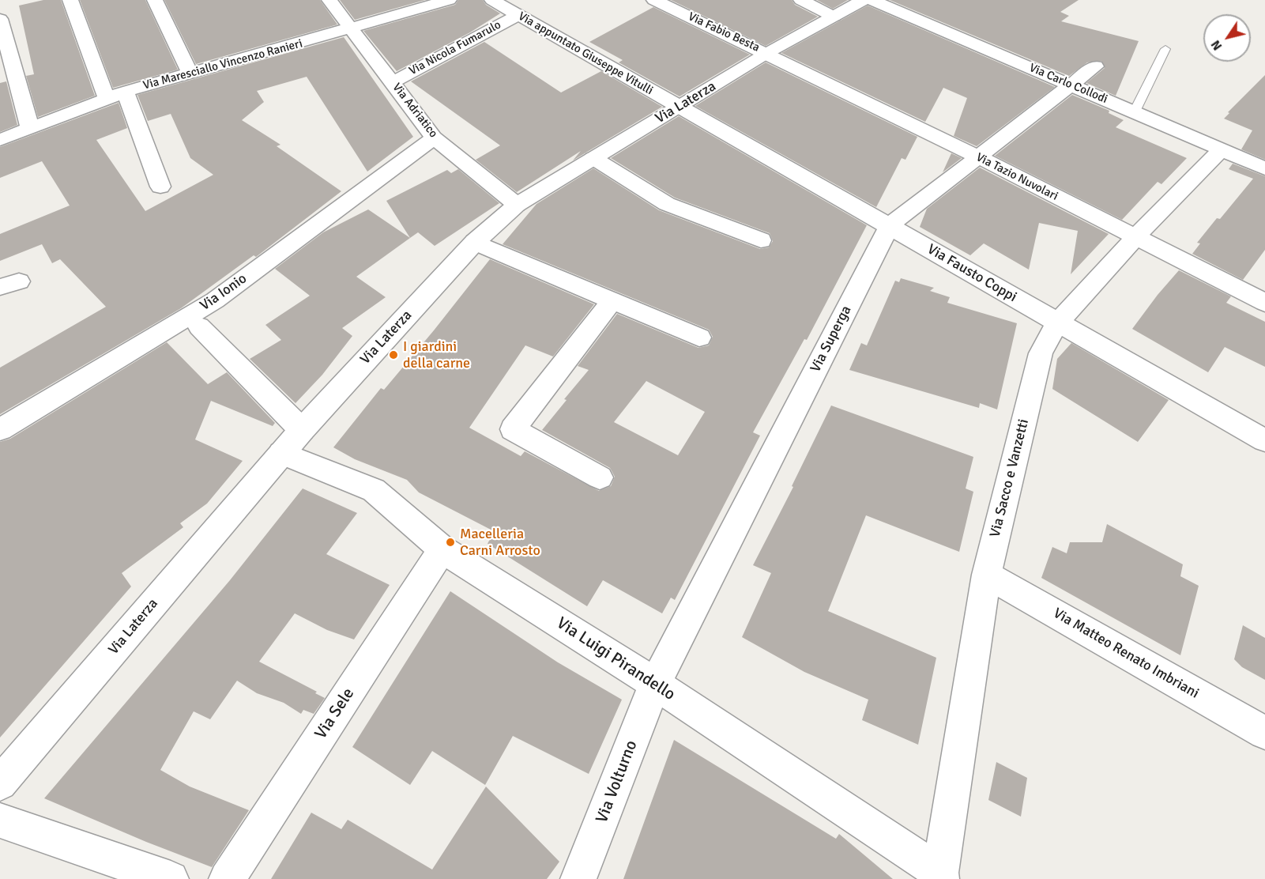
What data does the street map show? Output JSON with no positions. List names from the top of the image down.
{
  "streets": {
    "street": [
      "Via Fabio Besta",
      "Via Nicola Fumarulo",
      "Via appuntato Giuseppe Vitulli",
      "Via Maresciallo Vincenzo Ranieri",
      "Via Carlo Collodi",
      "Via Laterza",
      "Via Adriatico",
      "Via Tazio Nuvolari",
      "Via Fausto Coppi",
      "Via Ionio",
      "Via Superga",
      "Via Sacco e Vanzetti",
      "Via Matteo Renato Imbriani",
      "Via Luigi Pirandello",
      "Via Sele",
      "Via Volturno"
    ]
  },
  "crossings": [
    ["Via Fabio Besta", "Via Laterza"],
    ["Via Fabio Besta", "Via Tazio Nuvolari"],
    ["Via Nicola Fumarulo", "Via appuntato Giuseppe Vitulli"],
    ["Via Nicola Fumarulo", "Via Adriatico"],
    ["Via appuntato Giuseppe Vitulli", "Via Laterza"],
    ["Via appuntato Giuseppe Vitulli", "Via Fausto Coppi"],
    ["Via Maresciallo Vincenzo Ranieri", "Via Adriatico"],
    ["Via Carlo Collodi", "Via Superga"],
    ["Via Carlo Collodi", "Via Sacco e Vanzetti"],
    ["Via Laterza", "Via Adriatico"],
    ["Via Laterza", "Via Tazio Nuvolari"],
    ["Via Laterza", "Via Fausto Coppi"],
    ["Via Laterza", "Via Luigi Pirandello"],
    ["Via Adriatico", "Via Ionio"],
    ["Via Tazio Nuvolari", "Via Superga"],
    ["Via Tazio Nuvolari", "Via Sacco e Vanzetti"],
    ["Via Fausto Coppi", "Via Superga"],
    ["Via Fausto Coppi", "Via Sacco e Vanzetti"],
    ["Via Superga", "Via Luigi Pirandello"],
    ["Via Superga", "Via Volturno"],
    ["Via Sacco e Vanzetti", "Via Matteo Renato Imbriani"],
    ["Via Sacco e Vanzetti", "Via Luigi Pirandello"],
    ["Via Luigi Pirandello", "Via Sele"],
    ["Via Luigi Pirandello", "Via Volturno"]
  ],
  "places": ["I giardini della carne", "Macelleria Carni Arrosto"],
  "north": "bottom left"
}
